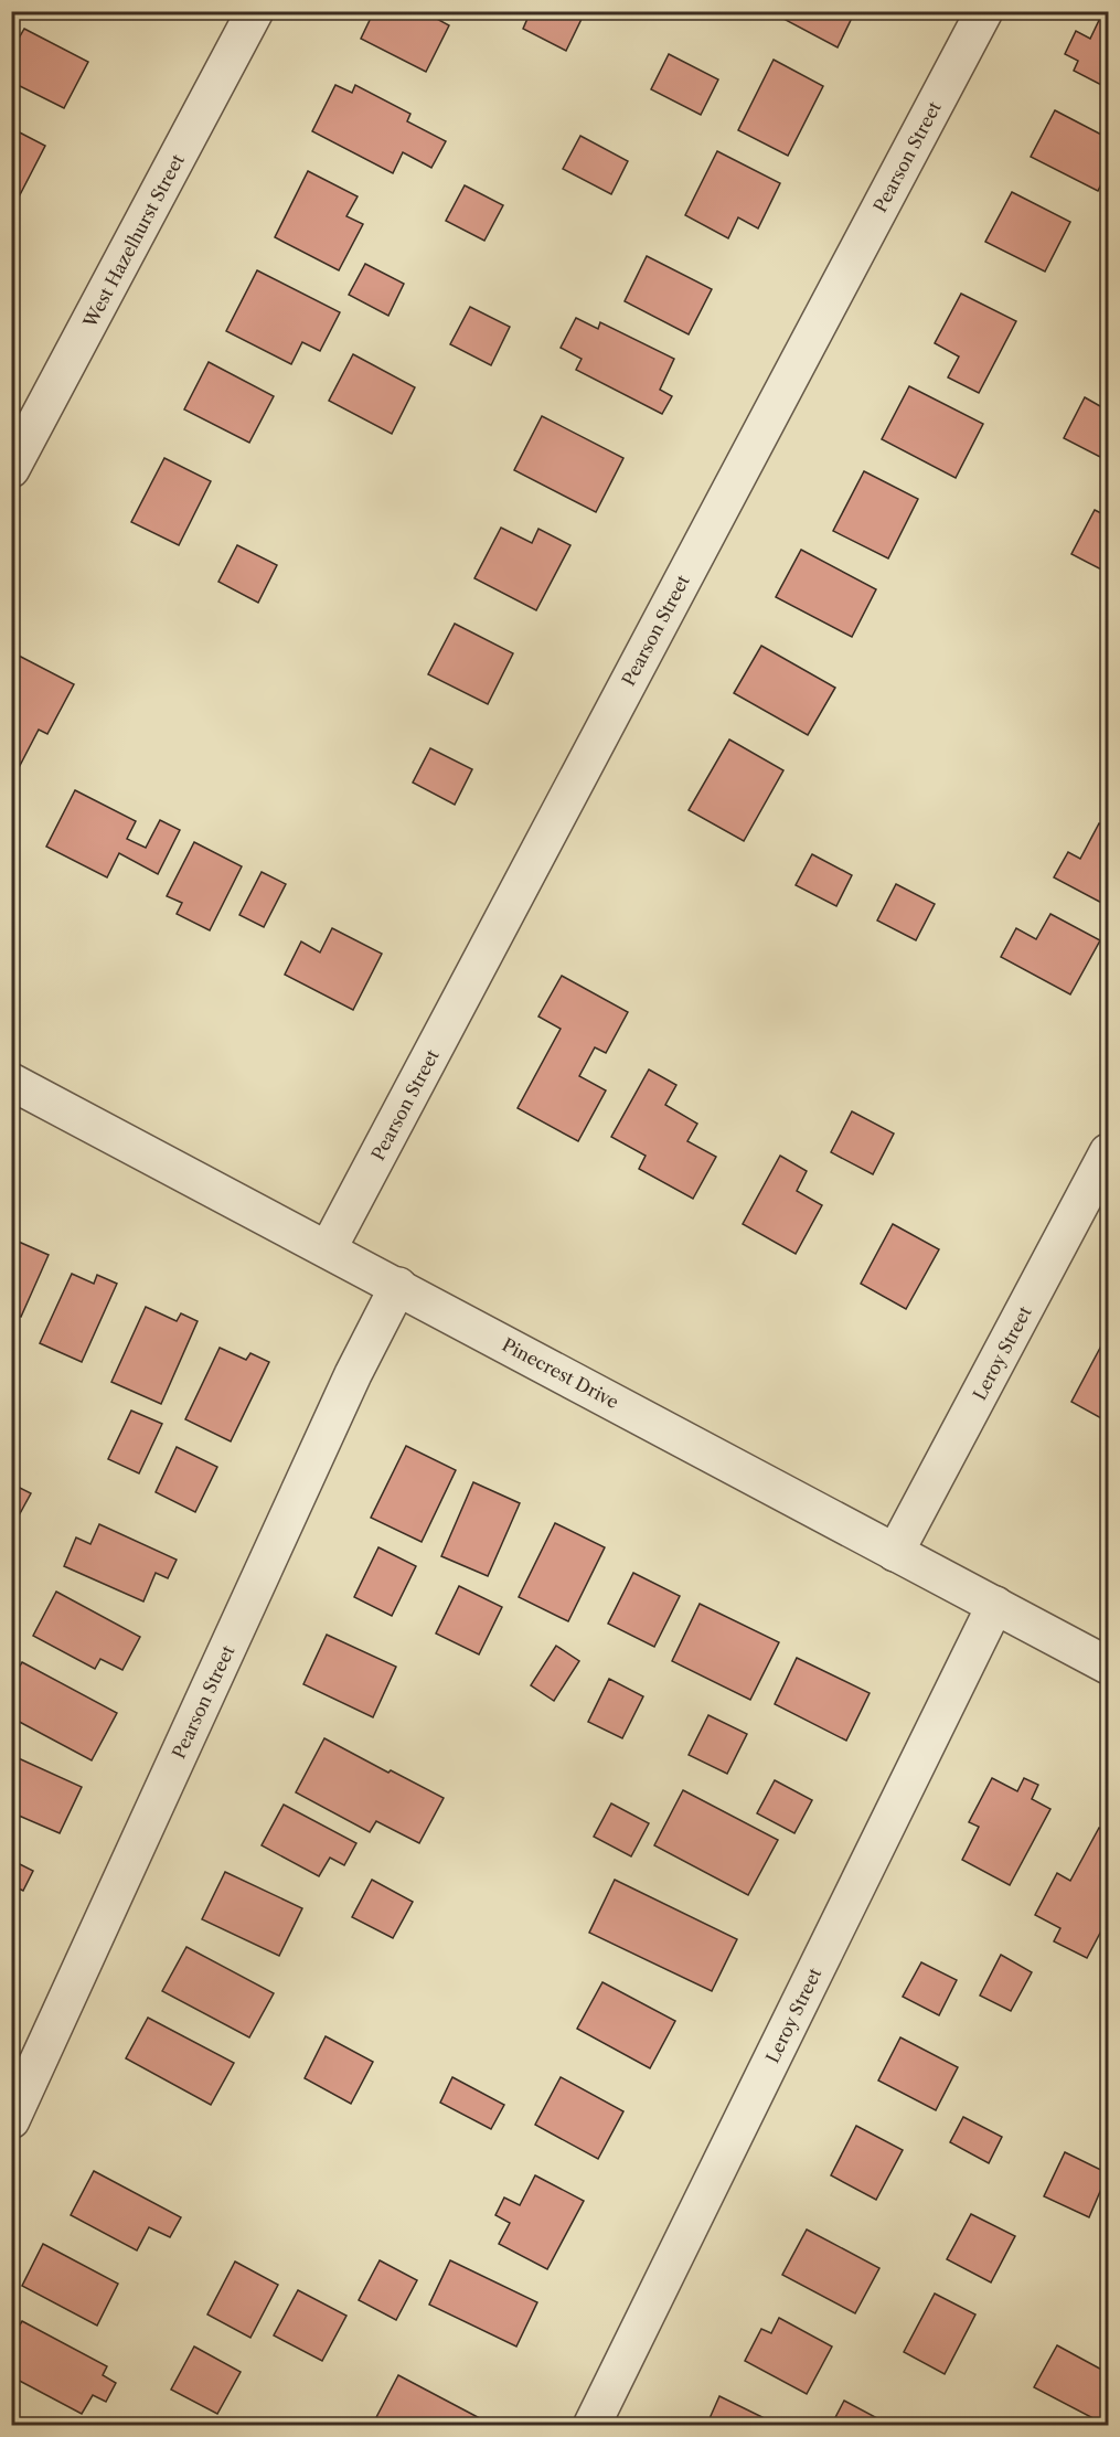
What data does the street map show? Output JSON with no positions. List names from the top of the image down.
{
  "streets": {
    "street": [
      "Pearson Street",
      "West Hazelhurst Street",
      "Leroy Street",
      "Pinecrest Drive"
    ]
  },
  "crossings": [
    ["Pearson Street", "Pinecrest Drive"],
    ["Leroy Street", "Pinecrest Drive"]
  ]
}
